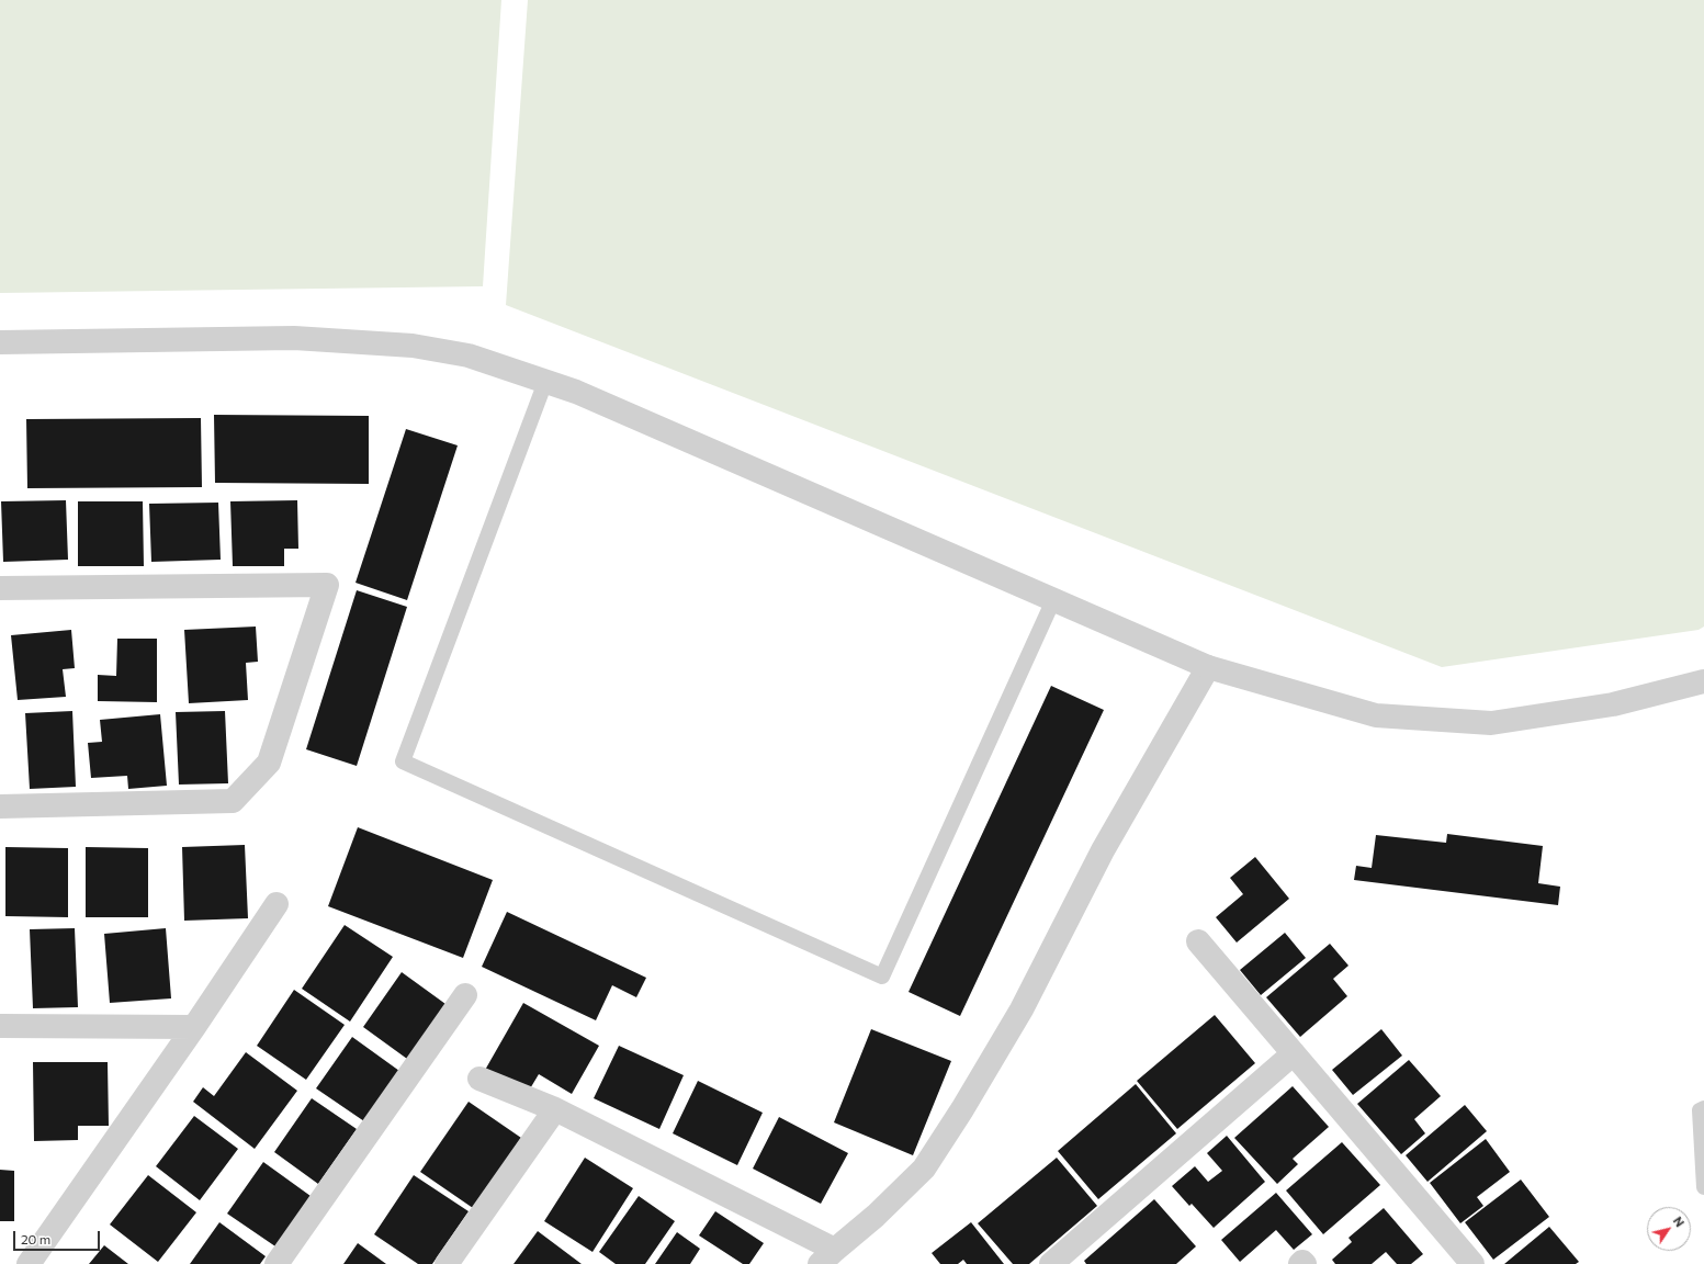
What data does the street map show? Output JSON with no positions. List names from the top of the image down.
{
  "scale_bar": "20 m",
  "north": "top right"
}
